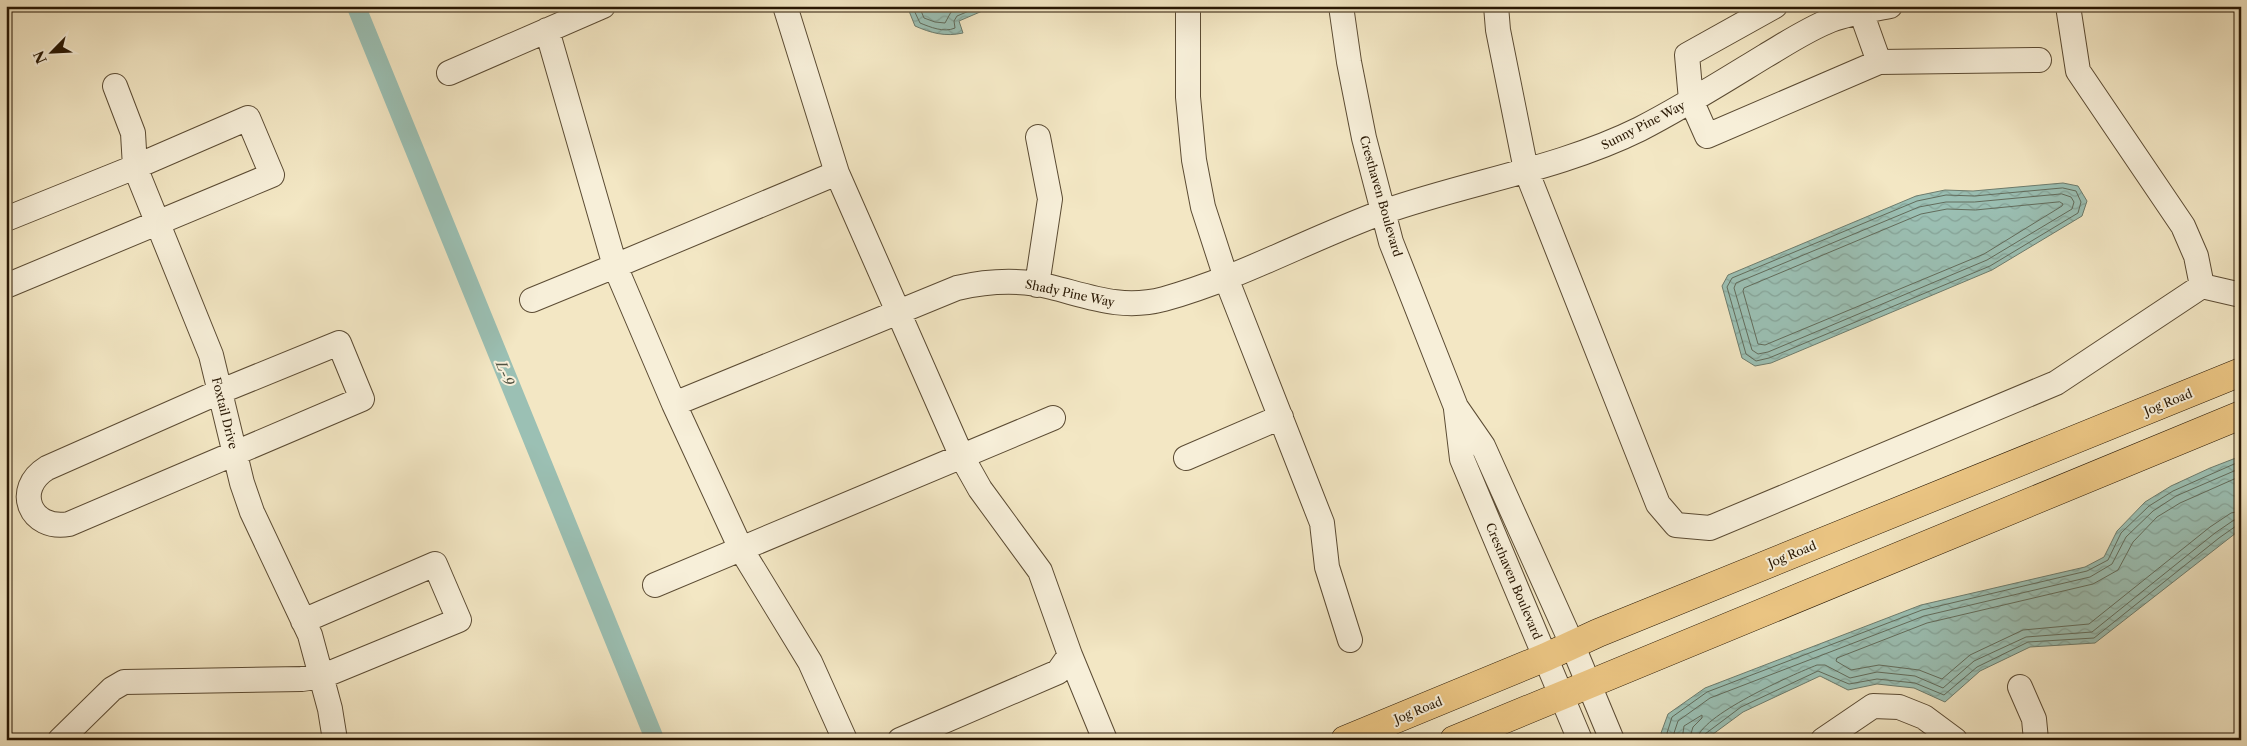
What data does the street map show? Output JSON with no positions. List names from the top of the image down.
{
  "streets": {
    "main road": ["Jog Road"],
    "street": [
      "Sunny Pine Way",
      "Cresthaven Boulevard",
      "Shady Pine Way",
      "Foxtail Drive"
    ]
  },
  "crossings": [
    ["Sunny Pine Way", "Cresthaven Boulevard"],
    ["Sunny Pine Way", "Shady Pine Way"],
    ["Cresthaven Boulevard", "Shady Pine Way"],
    ["Cresthaven Boulevard", "Jog Road"]
  ],
  "water": ["L-9"],
  "north": "bottom left"
}
